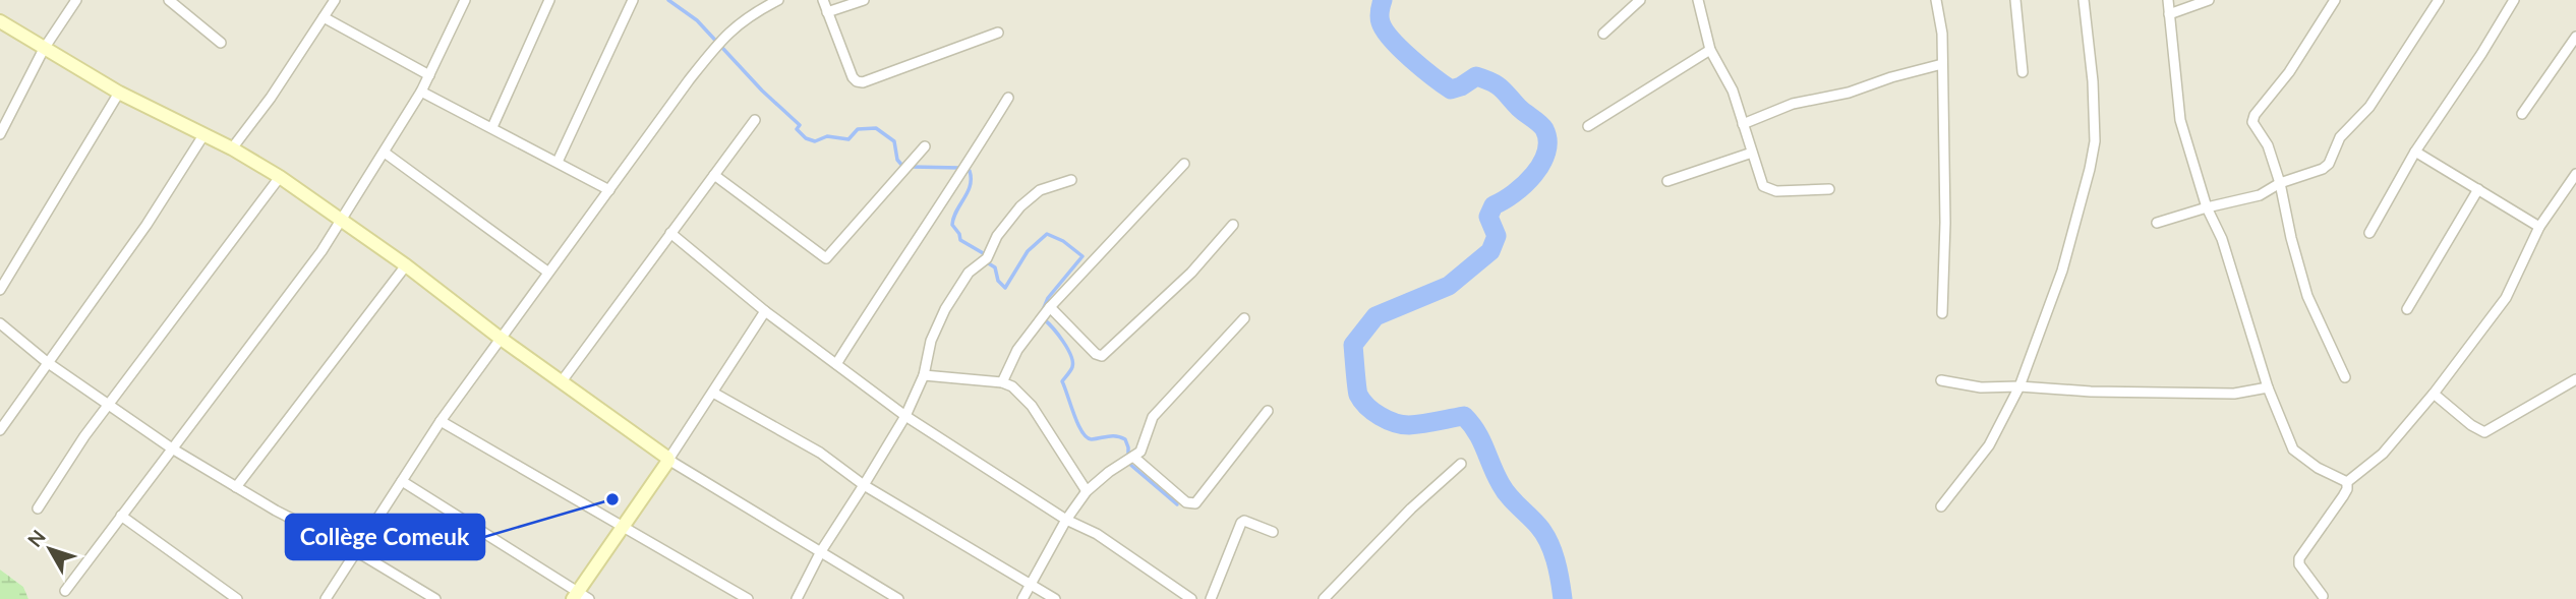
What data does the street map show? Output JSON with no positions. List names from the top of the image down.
{
  "places": ["Collège Comeuk"],
  "north": "top left"
}
